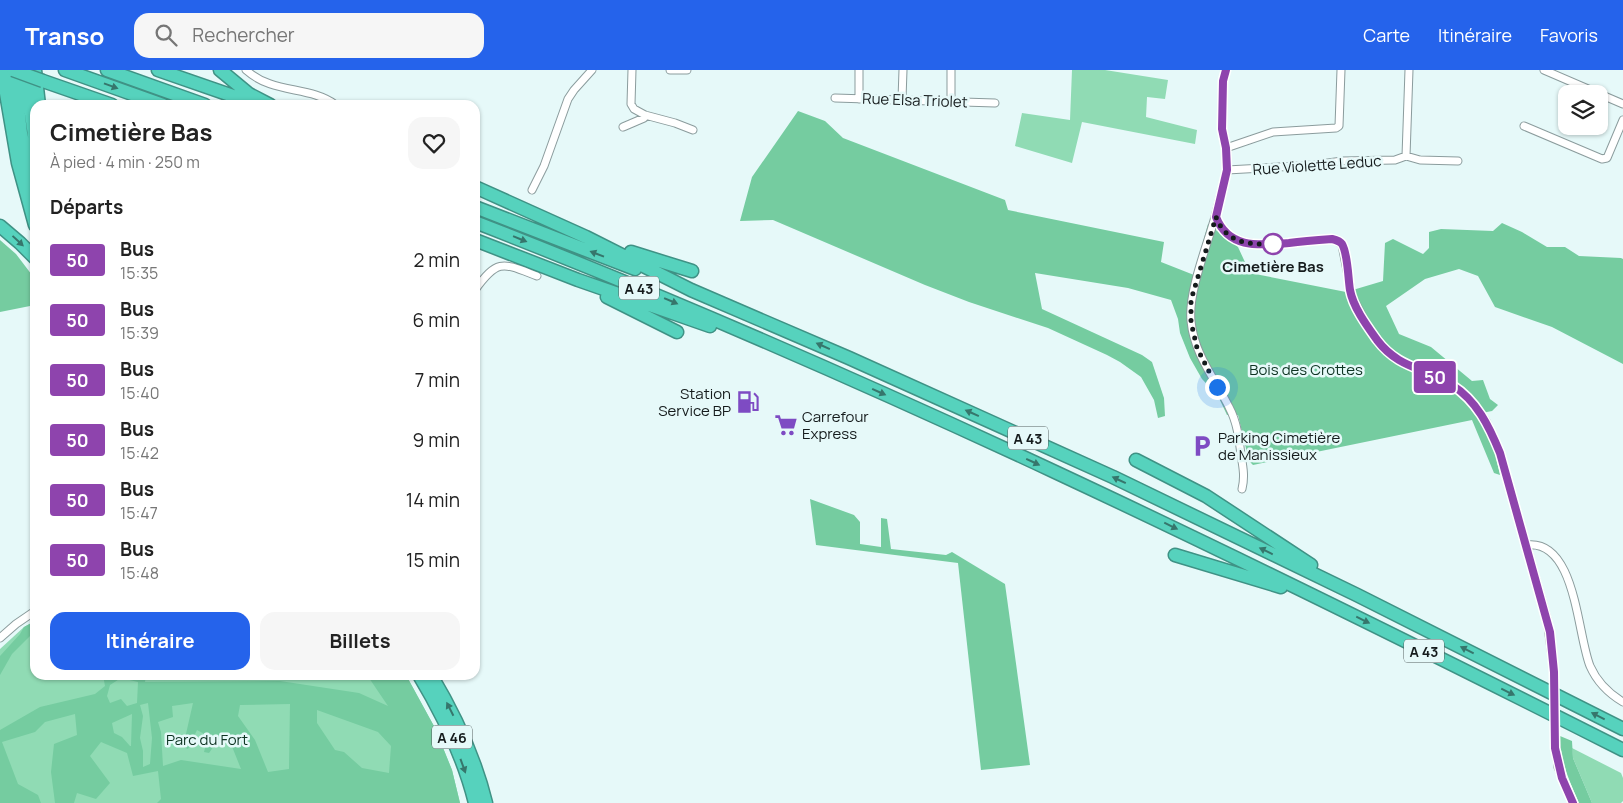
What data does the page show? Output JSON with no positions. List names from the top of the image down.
{
  "streets": {
    "highway": ["A 43", "A 46"],
    "street": ["Rue Elsa Triolet", "Rue Violette Leduc"]
  },
  "parks": ["Bois des Crottes", "Parc du Fort"],
  "places": {
    "other": ["Cimetière Bas"],
    "fuel station": ["Station Service BP"],
    "supermarket": ["Carrefour Express"],
    "parking": ["Parking Cimetière de Manissieux"]
  },
  "lines": ["bus line 50"],
  "page": {
    "header": "Transo",
    "search": "Rechercher",
    "nav": ["Carte", "Itinéraire", "Favoris"],
    "on_map": "50",
    "heading": [
      ["Cimetière Bas", "À pied · 4 min · 250 m"],
      "Départs"
    ],
    "list": [
      {
        "mark": "50",
        "name": "Bus",
        "note": "15:35",
        "value": "2 min"
      },
      {
        "mark": "50",
        "name": "Bus",
        "note": "15:39",
        "value": "6 min"
      },
      {
        "mark": "50",
        "name": "Bus",
        "note": "15:40",
        "value": "7 min"
      },
      {
        "mark": "50",
        "name": "Bus",
        "note": "15:42",
        "value": "9 min"
      },
      {
        "mark": "50",
        "name": "Bus",
        "note": "15:47",
        "value": "14 min"
      },
      {
        "mark": "50",
        "name": "Bus",
        "note": "15:48",
        "value": "15 min"
      }
    ],
    "buttons": ["Itinéraire", "Billets"]
  }
}
